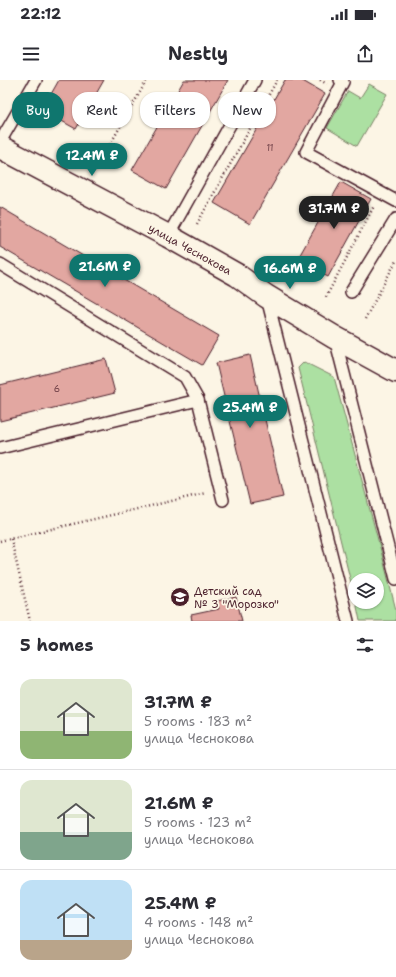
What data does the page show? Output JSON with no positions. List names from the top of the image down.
{
  "streets": {
    "street": ["улица Чеснокова"]
  },
  "places": {
    "school or university": ["Детский сад № 3 \"Морозко\""]
  },
  "house_numbers": ["11", "6"],
  "page": {
    "status": "22:12",
    "header": "Nestly",
    "chip": [
      "Buy",
      "Rent",
      "Filters",
      "New"
    ],
    "price": [
      "12.4M ₽",
      "31.7M ₽",
      "21.6M ₽",
      "16.6M ₽",
      "25.4M ₽"
    ],
    "heading": "5 homes",
    "list": [
      {
        "name": "31.7M ₽",
        "note": "5 rooms · 183 m² · улица Чеснокова"
      },
      {
        "name": "21.6M ₽",
        "note": "5 rooms · 123 m² · улица Чеснокова"
      },
      {
        "name": "25.4M ₽",
        "note": "4 rooms · 148 m² · улица Чеснокова"
      }
    ]
  }
}
